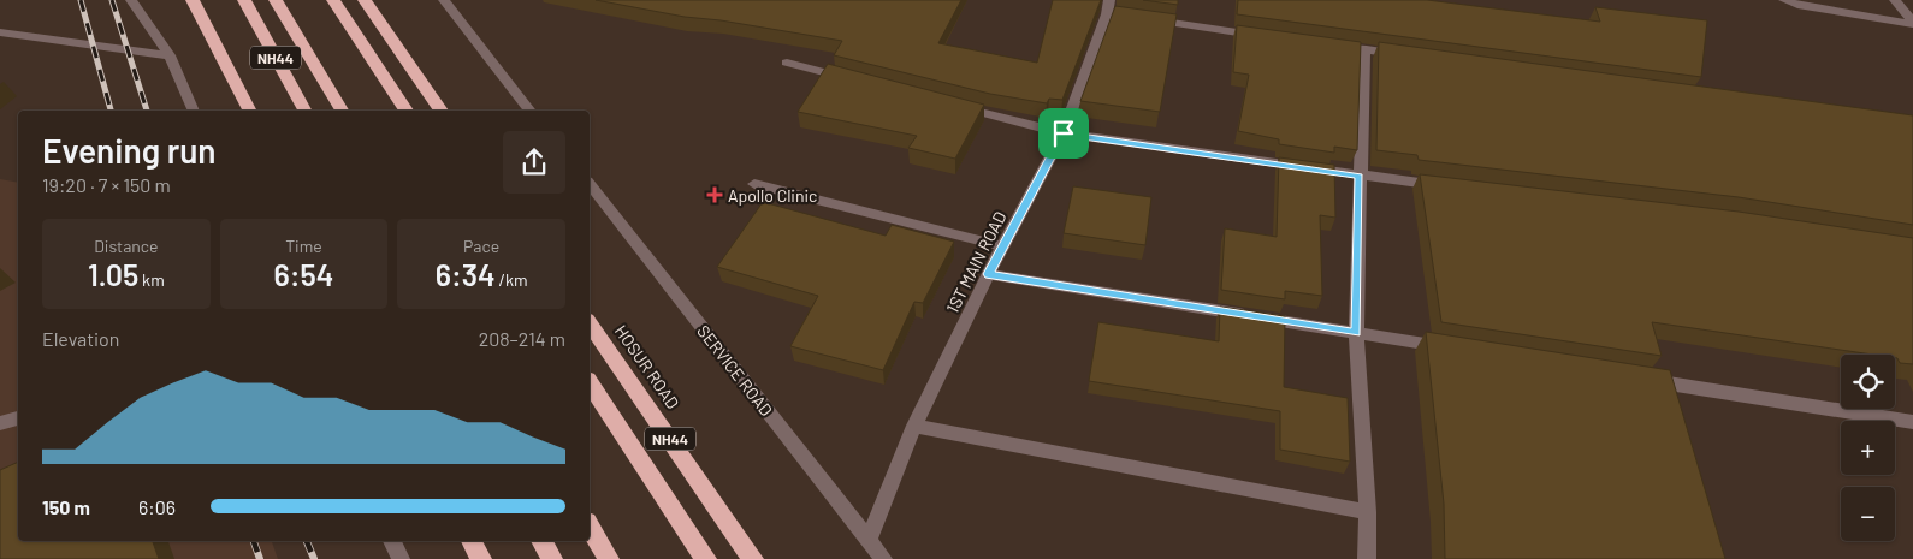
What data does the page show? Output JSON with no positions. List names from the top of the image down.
{
  "streets": {
    "highway": ["NH44", "HOSUR ROAD"],
    "street": ["1ST MAIN ROAD", "SERVICE ROAD"]
  },
  "crossings": [
    ["1ST MAIN ROAD", "SERVICE ROAD"]
  ],
  "places": {
    "health": ["Apollo Clinic"]
  },
  "page": {
    "heading": ["Evening run", "19:20 · 7 × 150 m"],
    "stats": [
      ["Distance", "1.05 km"],
      ["Time", "6:54"],
      ["Pace", "6:34 /km"]
    ],
    "chart": ["Elevation", "208–214 m"],
    "map_buttons": ["+", "−"],
    "list": [
      {
        "name": "150 m",
        "note": "6:06"
      }
    ]
  }
}
